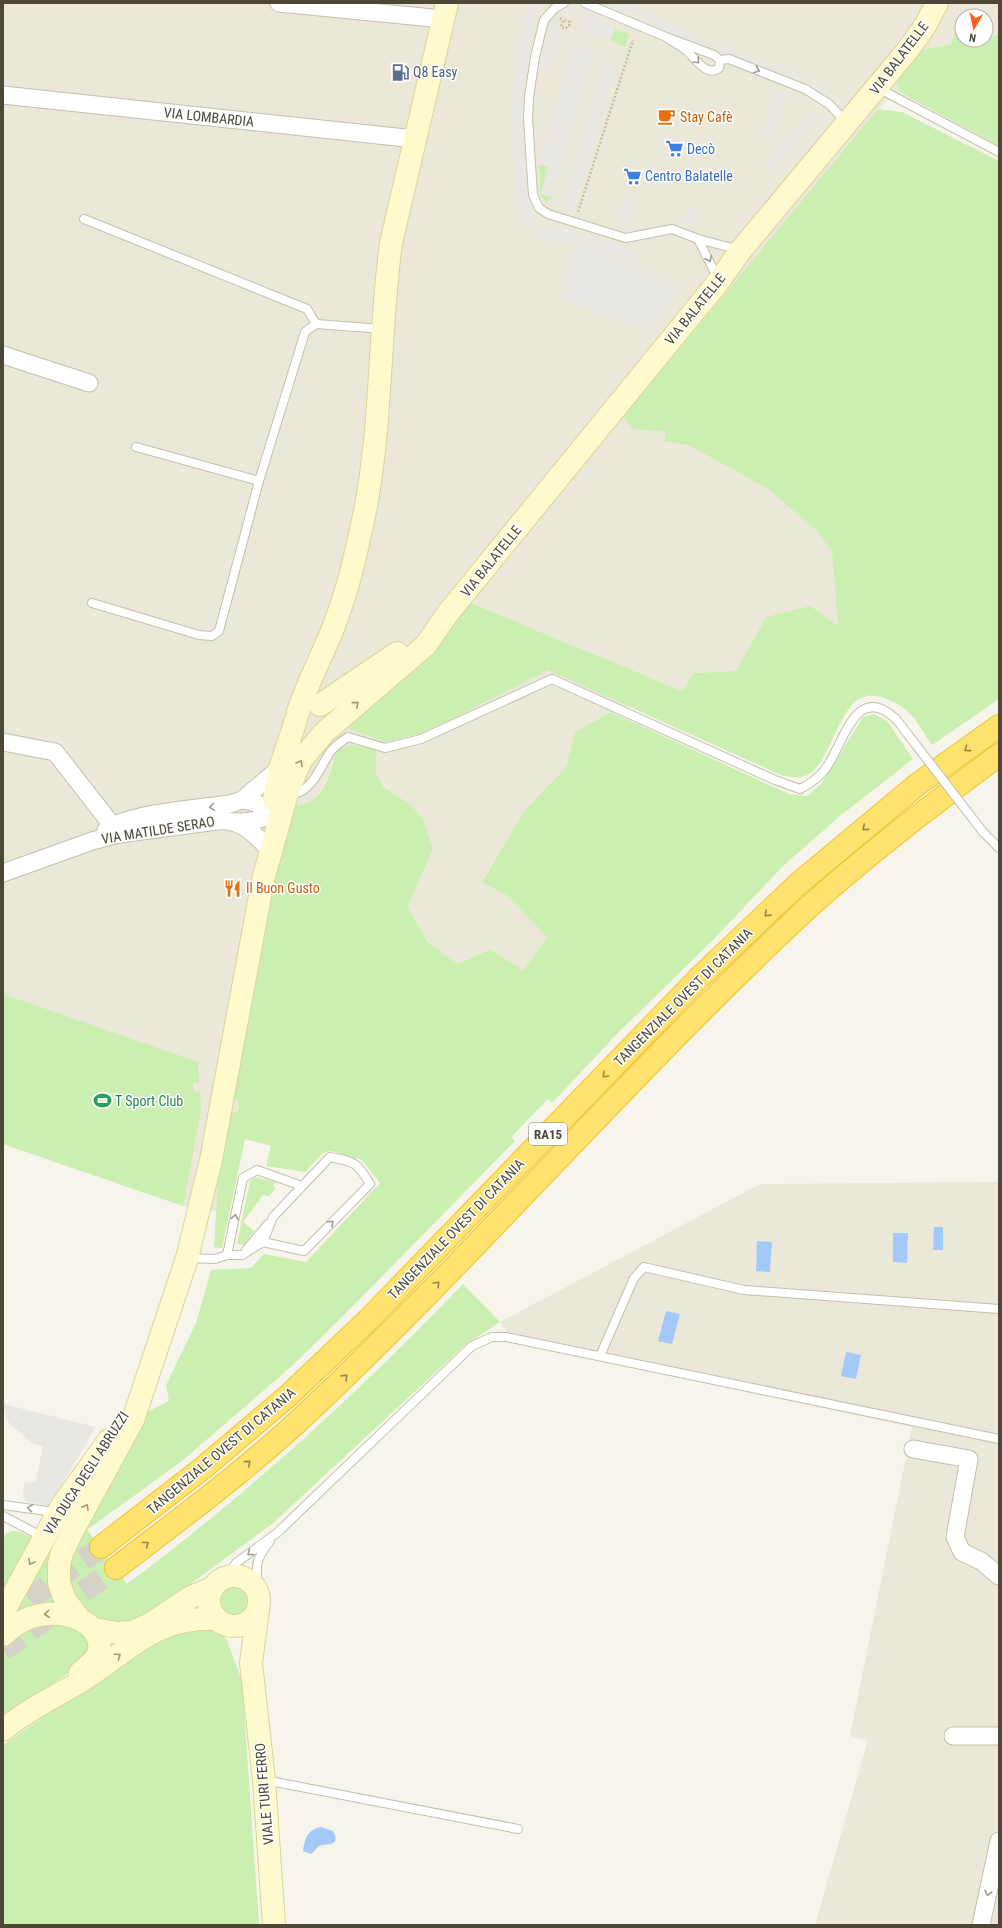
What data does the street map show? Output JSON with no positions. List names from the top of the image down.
{
  "streets": {
    "highway": ["TANGENZIALE OVEST DI CATANIA", "RA15"],
    "main road": ["VIA BALATELLE", "VIA DUCA DEGLI ABRUZZI", "VIALE TURI FERRO"],
    "street": ["VIA LOMBARDIA", "VIA MATILDE SERAO"]
  },
  "places": {
    "fuel station": ["Q8 Easy"],
    "cafe": ["Stay Cafè"],
    "supermarket": ["Decò", "Centro Balatelle"],
    "restaurant": ["Il Buon Gusto"],
    "sports": ["T Sport Club"]
  },
  "north": "bottom"
}
